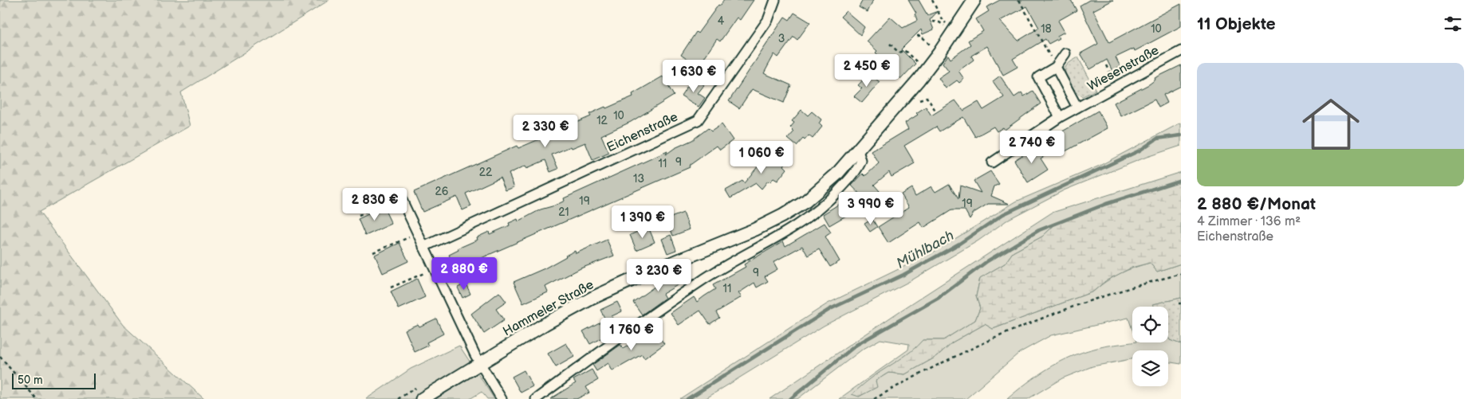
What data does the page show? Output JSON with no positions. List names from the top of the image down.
{
  "streets": {
    "main road": ["Hammeler Straße"],
    "street": ["Wiesenstraße", "Eichenstraße"]
  },
  "water": ["Mühlbach"],
  "house_numbers": [
    "4",
    "18",
    "10",
    "3",
    "10",
    "12",
    "9",
    "11",
    "22",
    "13",
    "26",
    "19",
    "19",
    "21",
    "9",
    "11"
  ],
  "scale_bar": "50 m",
  "page": {
    "heading": "11 Objekte",
    "list": [
      {
        "name": "2 880 €/Monat",
        "note": "4 Zimmer · 136 m² · Eichenstraße"
      }
    ],
    "price": [
      "2 450 €",
      "1 630 €",
      "2 330 €",
      "2 740 €",
      "1 060 €",
      "2 830 €",
      "3 990 €",
      "1 390 €",
      "2 880 €",
      "3 230 €",
      "1 760 €"
    ],
    "scale": "50 m"
  }
}
